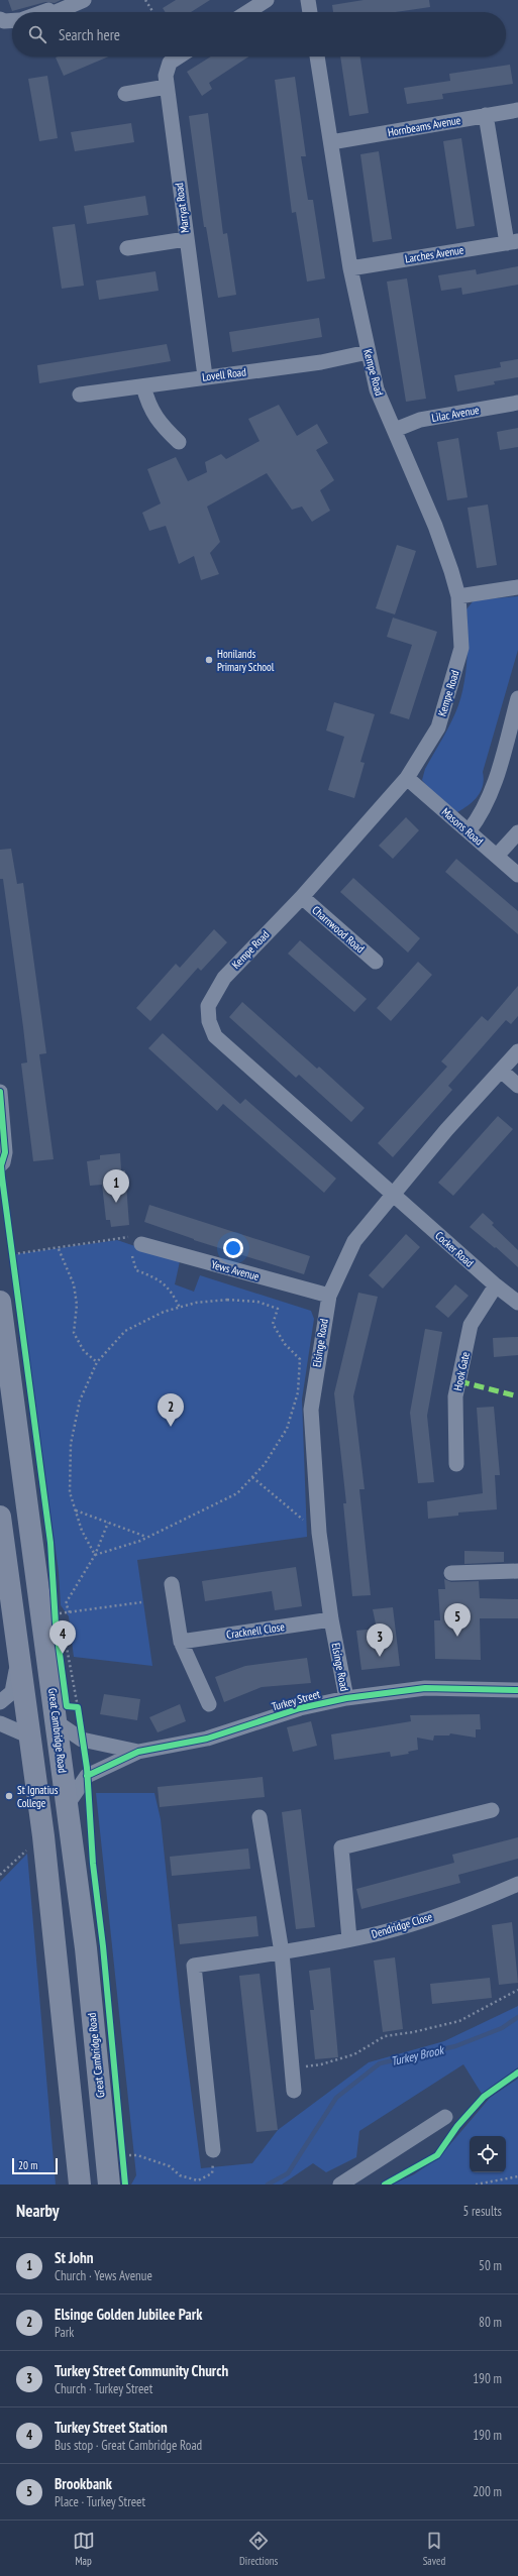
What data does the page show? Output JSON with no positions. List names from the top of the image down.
{
  "streets": {
    "highway": ["Great Cambridge Road"],
    "street": [
      "Hornbeams Avenue",
      "Marryat Road",
      "Larches Avenue",
      "Kempe Road",
      "Lovell Road",
      "Lilac Avenue",
      "Masons Road",
      "Charnwood Road",
      "Cocker Road",
      "Yews Avenue",
      "Elsinge Road",
      "Hook Gate",
      "Cracknell Close",
      "Turkey Street",
      "Dendridge Close"
    ]
  },
  "crossings": [
    ["Hornbeams Avenue", "Kempe Road"],
    ["Marryat Road", "Lovell Road"],
    ["Larches Avenue", "Kempe Road"],
    ["Kempe Road", "Lovell Road"],
    ["Kempe Road", "Lilac Avenue"],
    ["Kempe Road", "Masons Road"],
    ["Kempe Road", "Charnwood Road"],
    ["Kempe Road", "Cocker Road"],
    ["Kempe Road", "Elsinge Road"],
    ["Cocker Road", "Elsinge Road"],
    ["Cocker Road", "Hook Gate"],
    ["Yews Avenue", "Elsinge Road"],
    ["Elsinge Road", "Cracknell Close"],
    ["Elsinge Road", "Turkey Street"],
    ["Turkey Street", "Great Cambridge Road"]
  ],
  "water": ["Turkey Brook"],
  "places": ["Honilands Primary School", "St Ignatius College"],
  "scale_bar": "20 m",
  "page": {
    "search": "Search here",
    "pins": [
      "1",
      "2",
      "5",
      "4",
      "3"
    ],
    "scale": "20 m",
    "heading": ["Nearby", "5 results"],
    "list": [
      {
        "mark": "1",
        "name": "St John",
        "note": "Church · Yews Avenue",
        "value": "50 m"
      },
      {
        "mark": "2",
        "name": "Elsinge Golden Jubilee Park",
        "note": "Park",
        "value": "80 m"
      },
      {
        "mark": "3",
        "name": "Turkey Street Community Church",
        "note": "Church · Turkey Street",
        "value": "190 m"
      },
      {
        "mark": "4",
        "name": "Turkey Street Station",
        "note": "Bus stop · Great Cambridge Road",
        "value": "190 m"
      },
      {
        "mark": "5",
        "name": "Brookbank",
        "note": "Place · Turkey Street",
        "value": "200 m"
      }
    ],
    "nav": ["Map", "Directions", "Saved"]
  }
}
